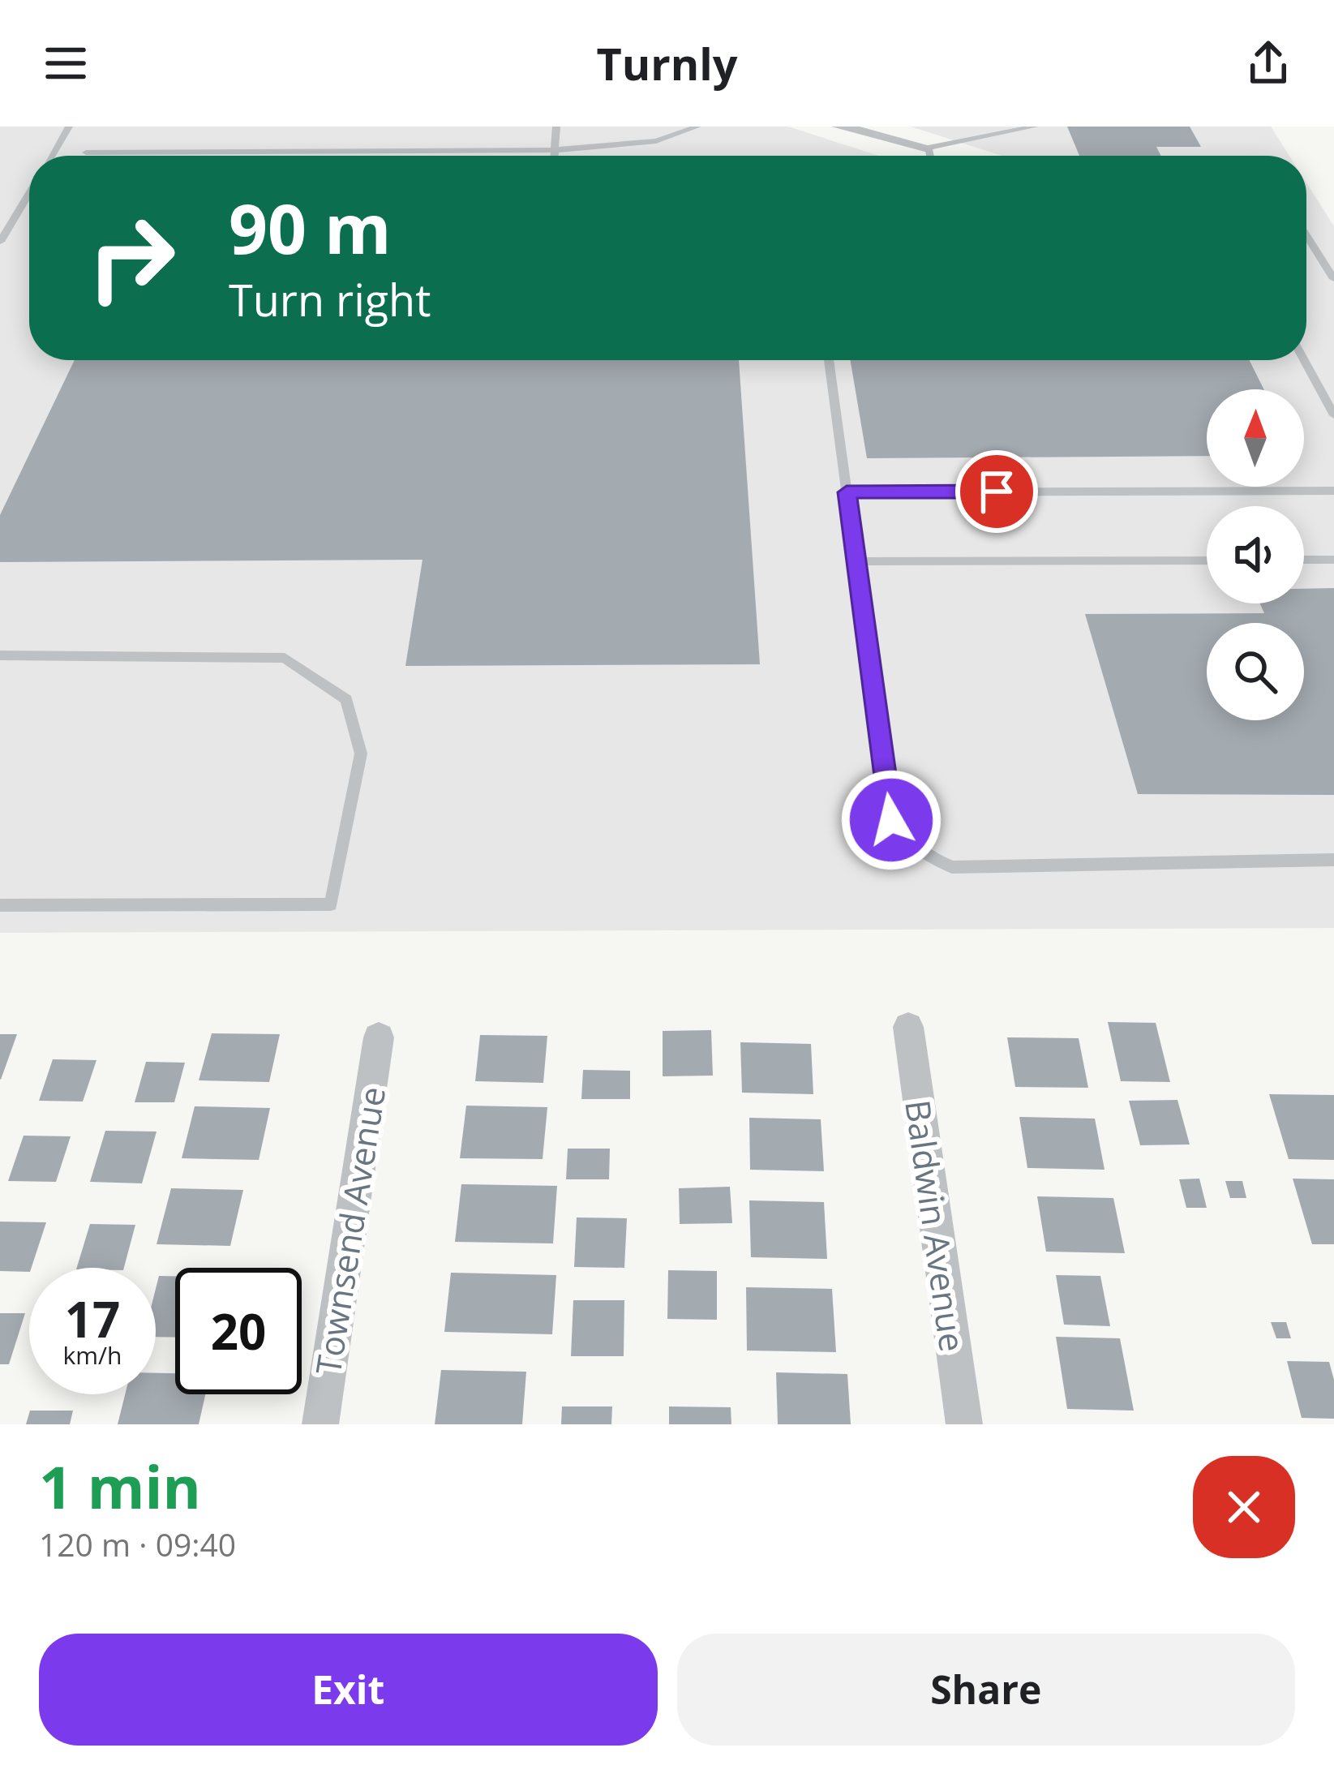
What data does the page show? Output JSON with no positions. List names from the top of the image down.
{
  "streets": {
    "street": ["Baldwin Avenue", "Townsend Avenue"]
  },
  "north": "top",
  "page": {
    "header": "Turnly",
    "turn": ["90 m", "Turn right"],
    "speed": "17 km/h",
    "limit": "20",
    "heading": ["1 min", "120 m · 09:40"],
    "buttons": ["Exit", "Share"]
  }
}
